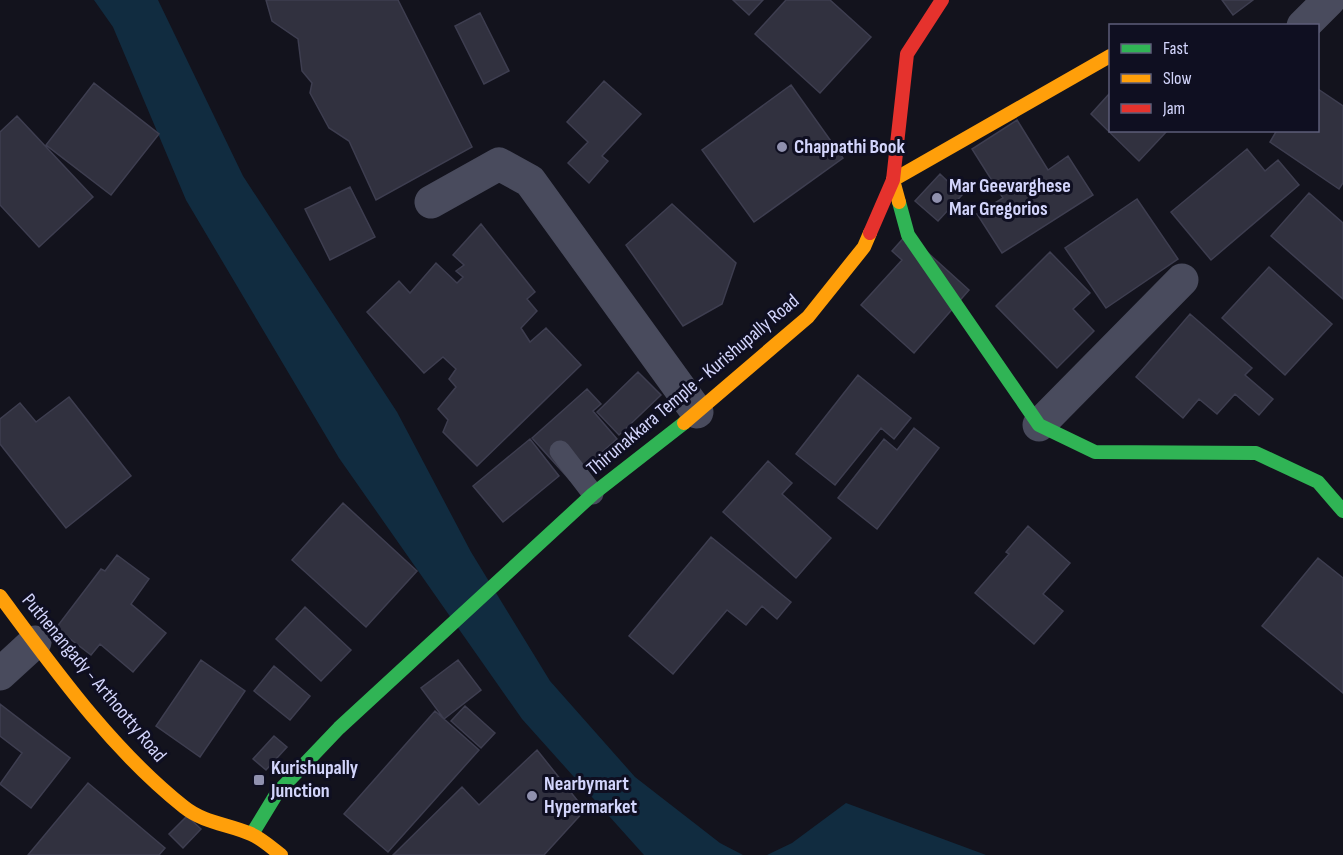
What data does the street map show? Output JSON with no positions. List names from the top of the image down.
{
  "streets": {
    "main road": ["Thirunakkara Temple - Kurishupally Road", "Puthenangady - Arthootty Road"]
  },
  "crossings": [
    ["Thirunakkara Temple - Kurishupally Road", "Puthenangady - Arthootty Road"]
  ],
  "places": {
    "other": ["Chappathi Book", "Mar Geevarghese Mar Gregorios", "Nearbymart Hypermarket"],
    "transit": ["Kurishupally Junction"]
  },
  "legend": ["Fast", "Slow", "Jam"]
}
